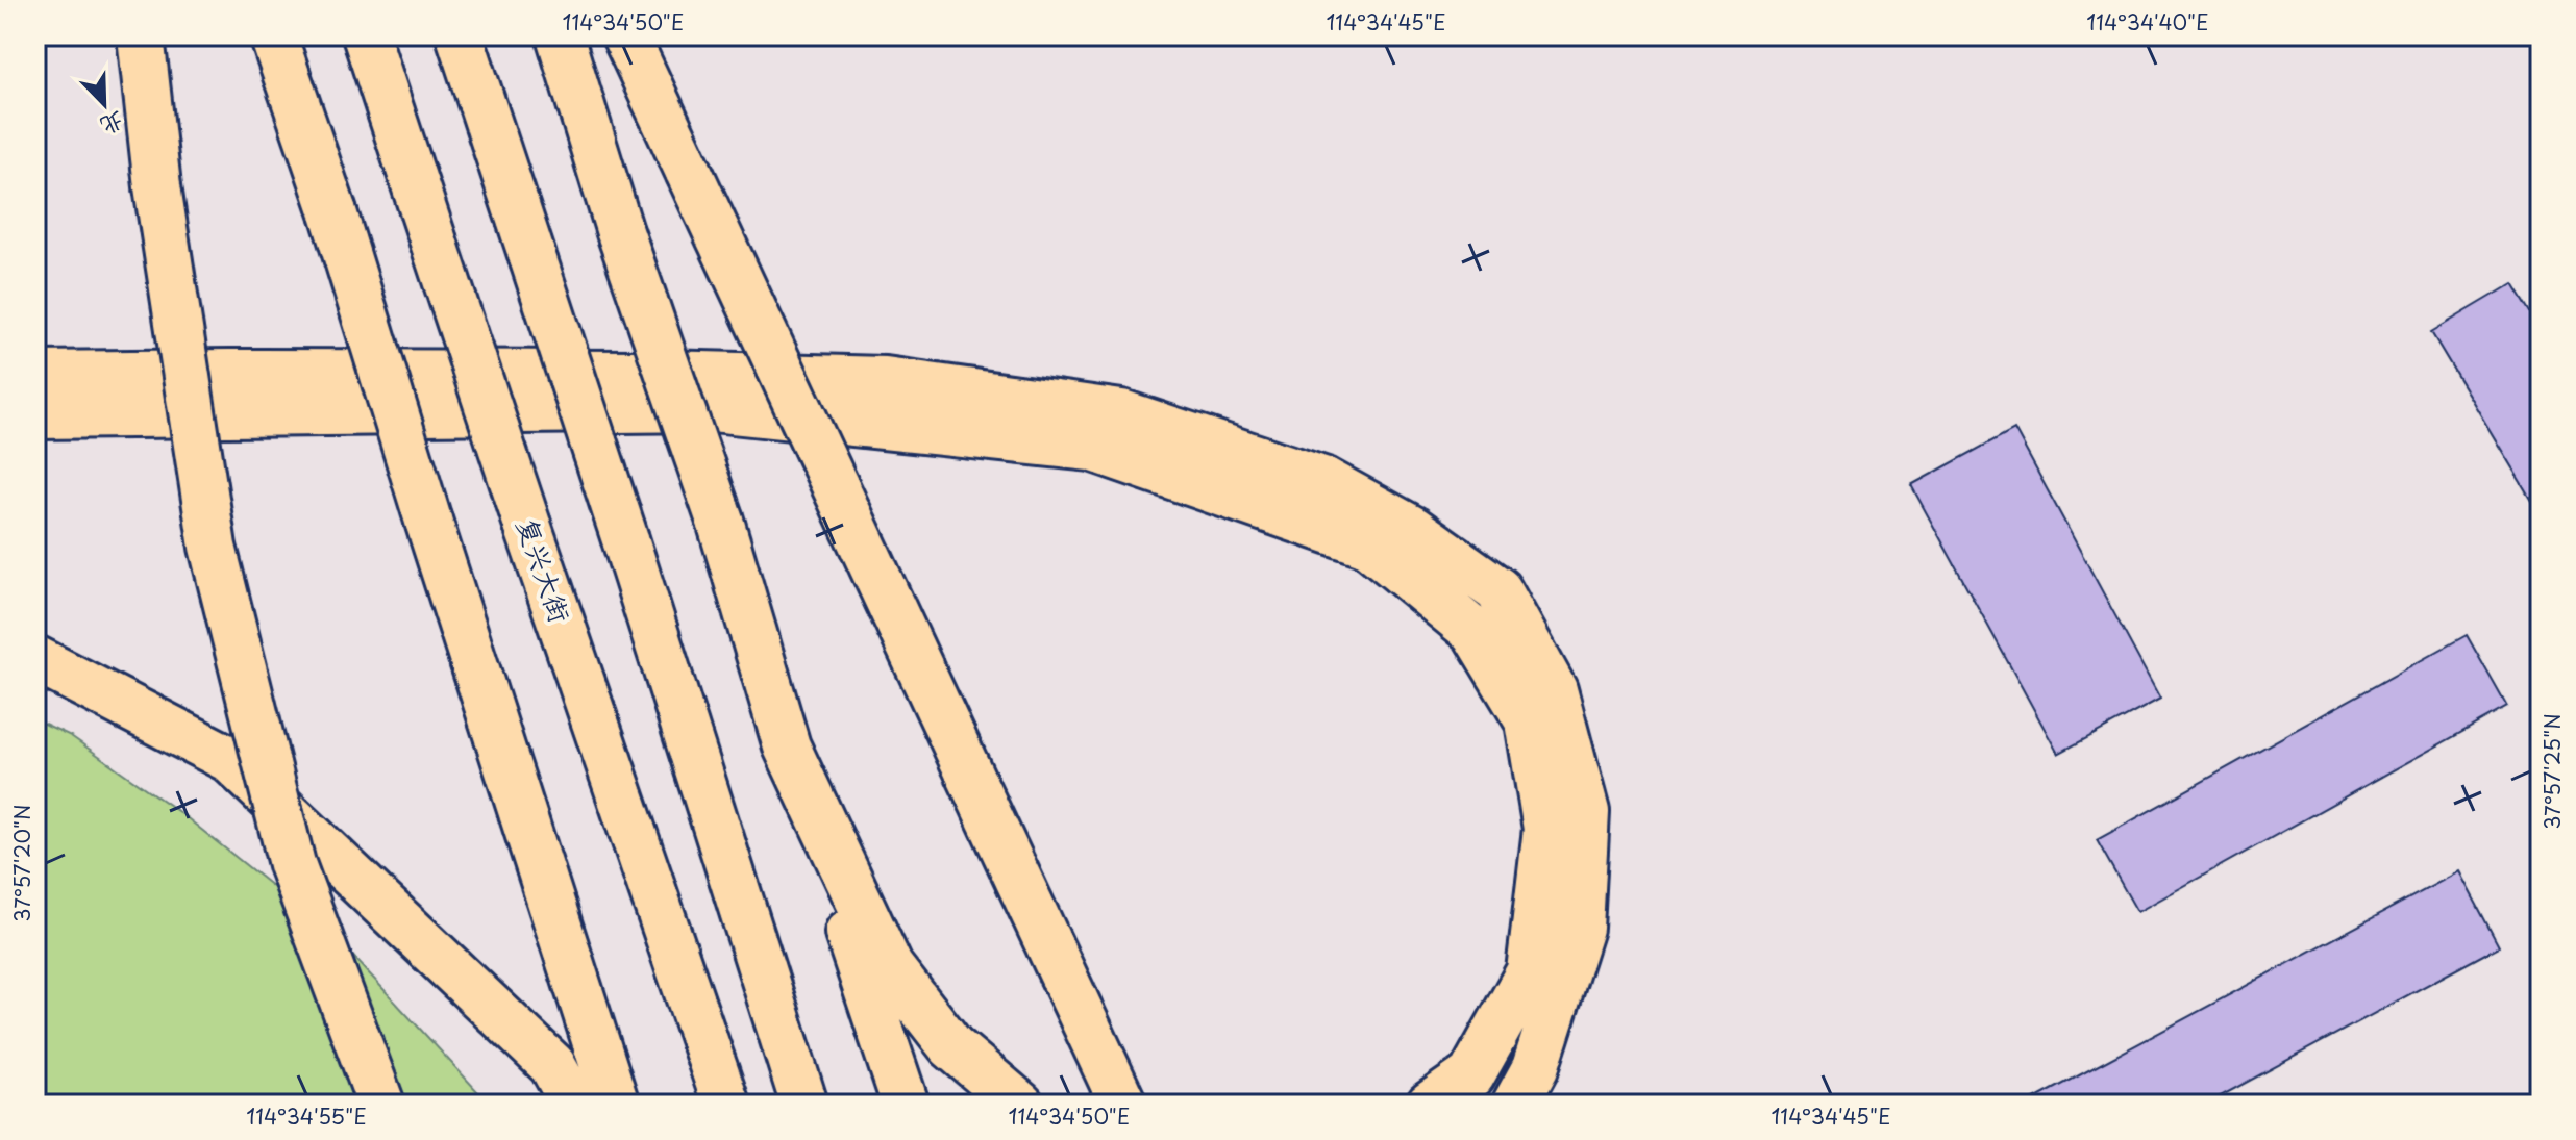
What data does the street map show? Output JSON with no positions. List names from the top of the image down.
{
  "streets": {
    "highway": ["复兴大街"]
  },
  "north": "bottom right",
  "coordinates": [
    "114°34'50\"E",
    "114°34'45\"E",
    "114°34'40\"E",
    "37°57'25\"N",
    "37°57'20\"N",
    "114°34'55\"E"
  ]
}
